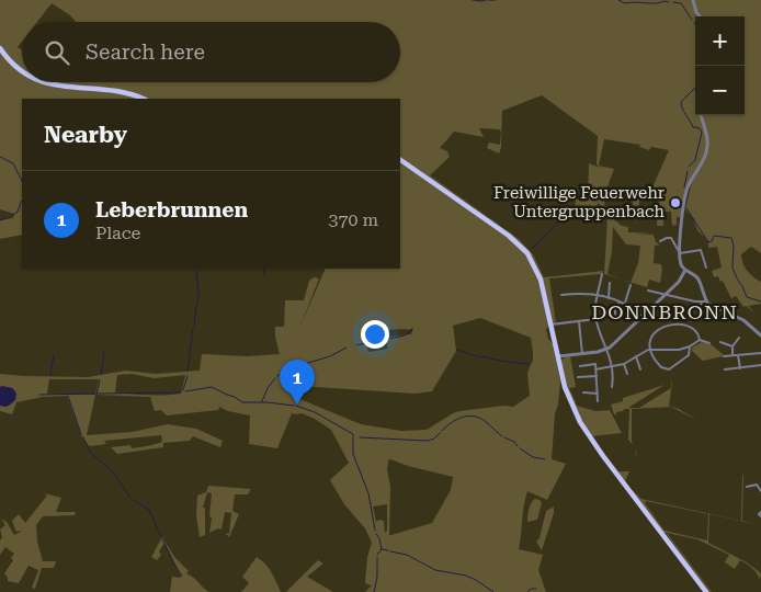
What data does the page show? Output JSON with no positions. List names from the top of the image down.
{
  "districts": ["DONNBRONN"],
  "places": ["Freiwillige Feuerwehr Untergruppenbach"],
  "page": {
    "map_buttons": ["+", "−"],
    "search": "Search here",
    "heading": "Nearby",
    "list": [
      {
        "mark": "1",
        "name": "Leberbrunnen",
        "note": "Place",
        "value": "370 m"
      }
    ],
    "pins": "1"
  }
}
